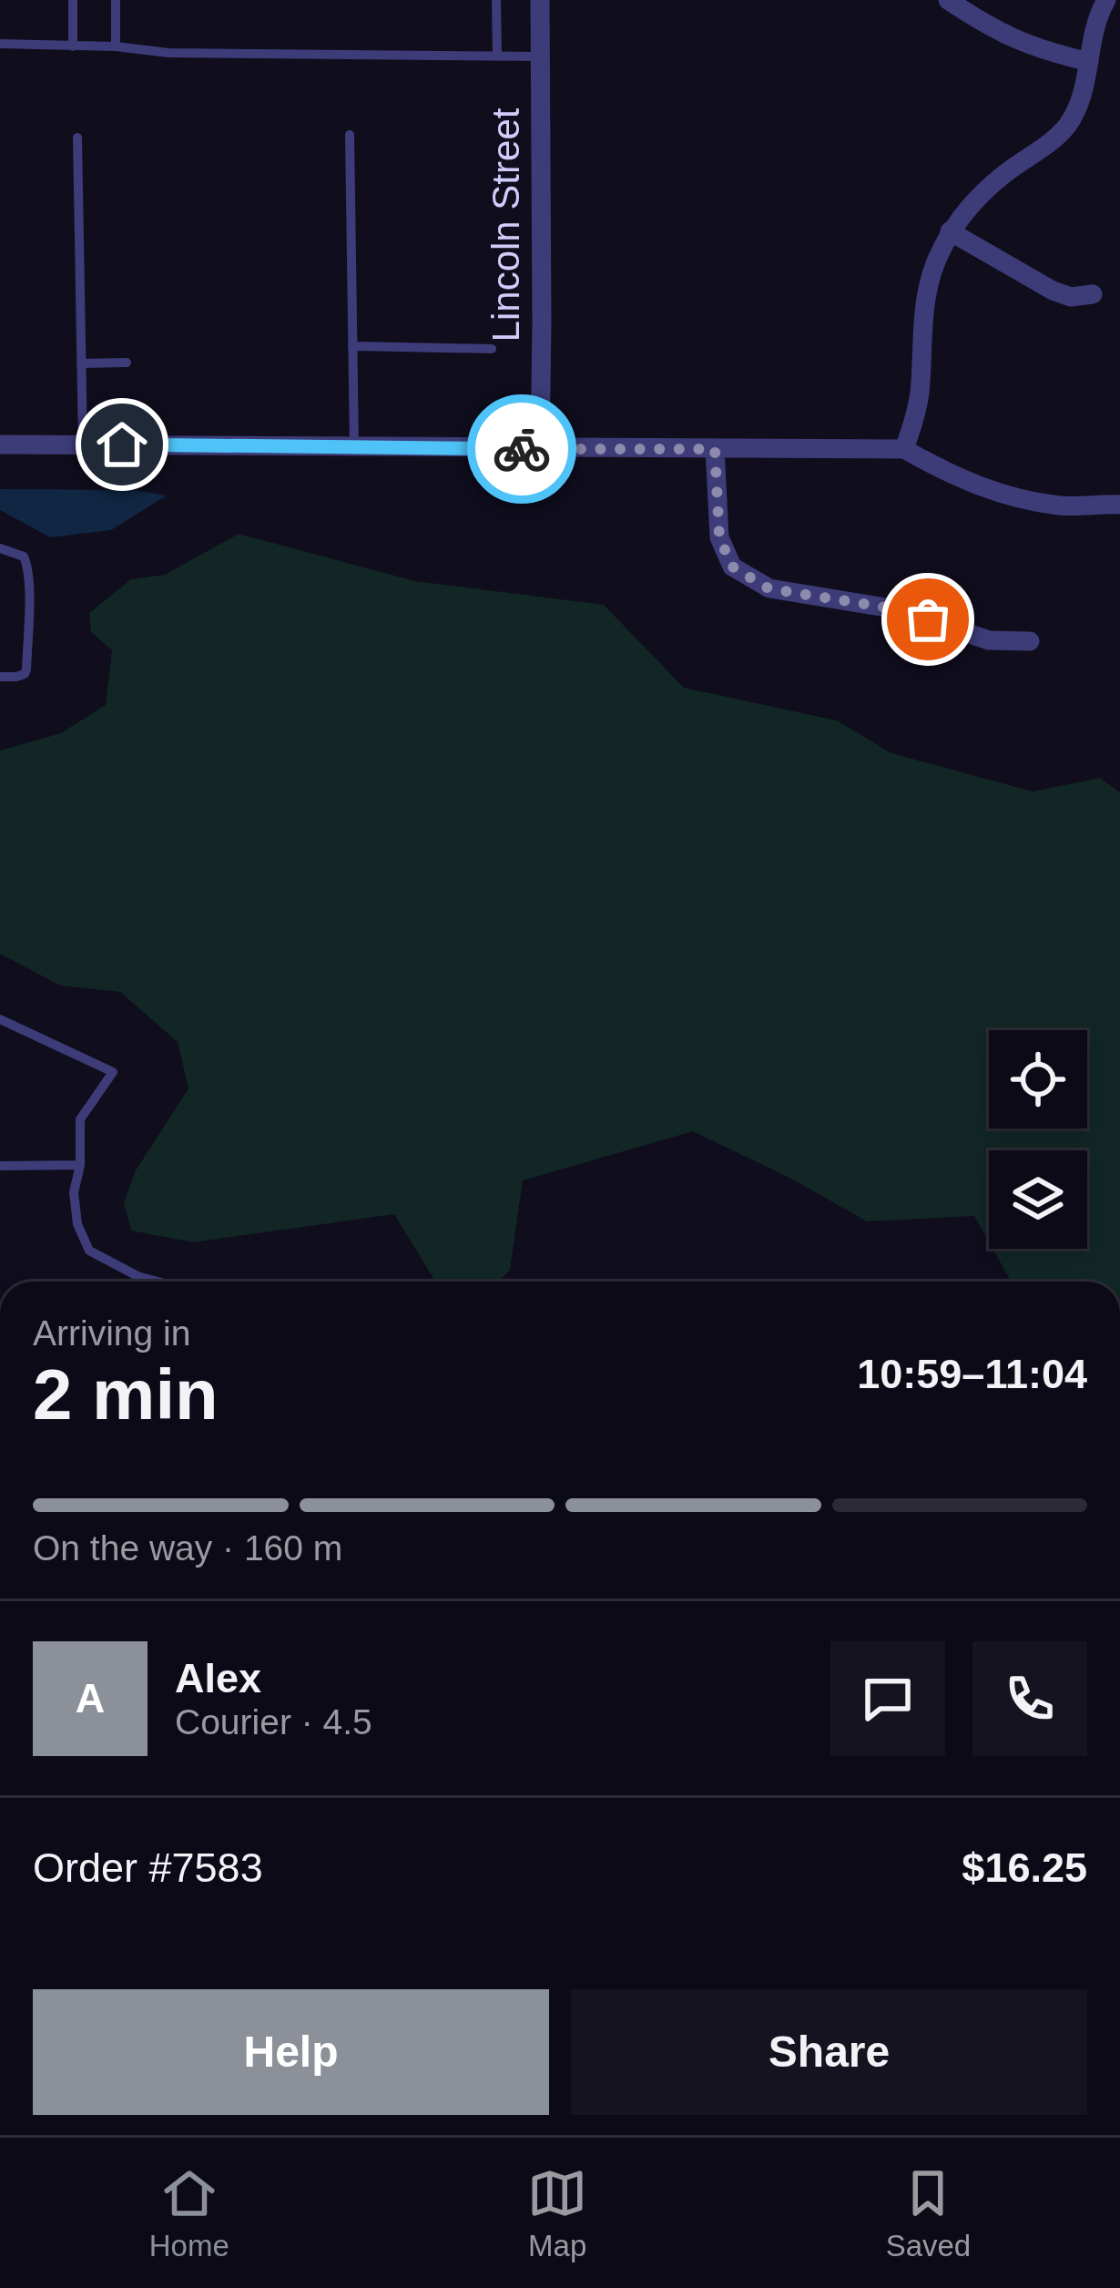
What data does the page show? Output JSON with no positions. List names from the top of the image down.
{
  "streets": {
    "street": ["Lincoln Street"]
  },
  "page": {
    "heading": ["2 min", "Arriving in", "10:59–11:04"],
    "panel": [
      "Alex",
      "Courier · 4.5",
      "Order #7583",
      "$16.25"
    ],
    "bar": "On the way · 160 m",
    "round": "A",
    "buttons": ["Help", "Share"],
    "tabs": ["Home", "Map", "Saved"]
  }
}
